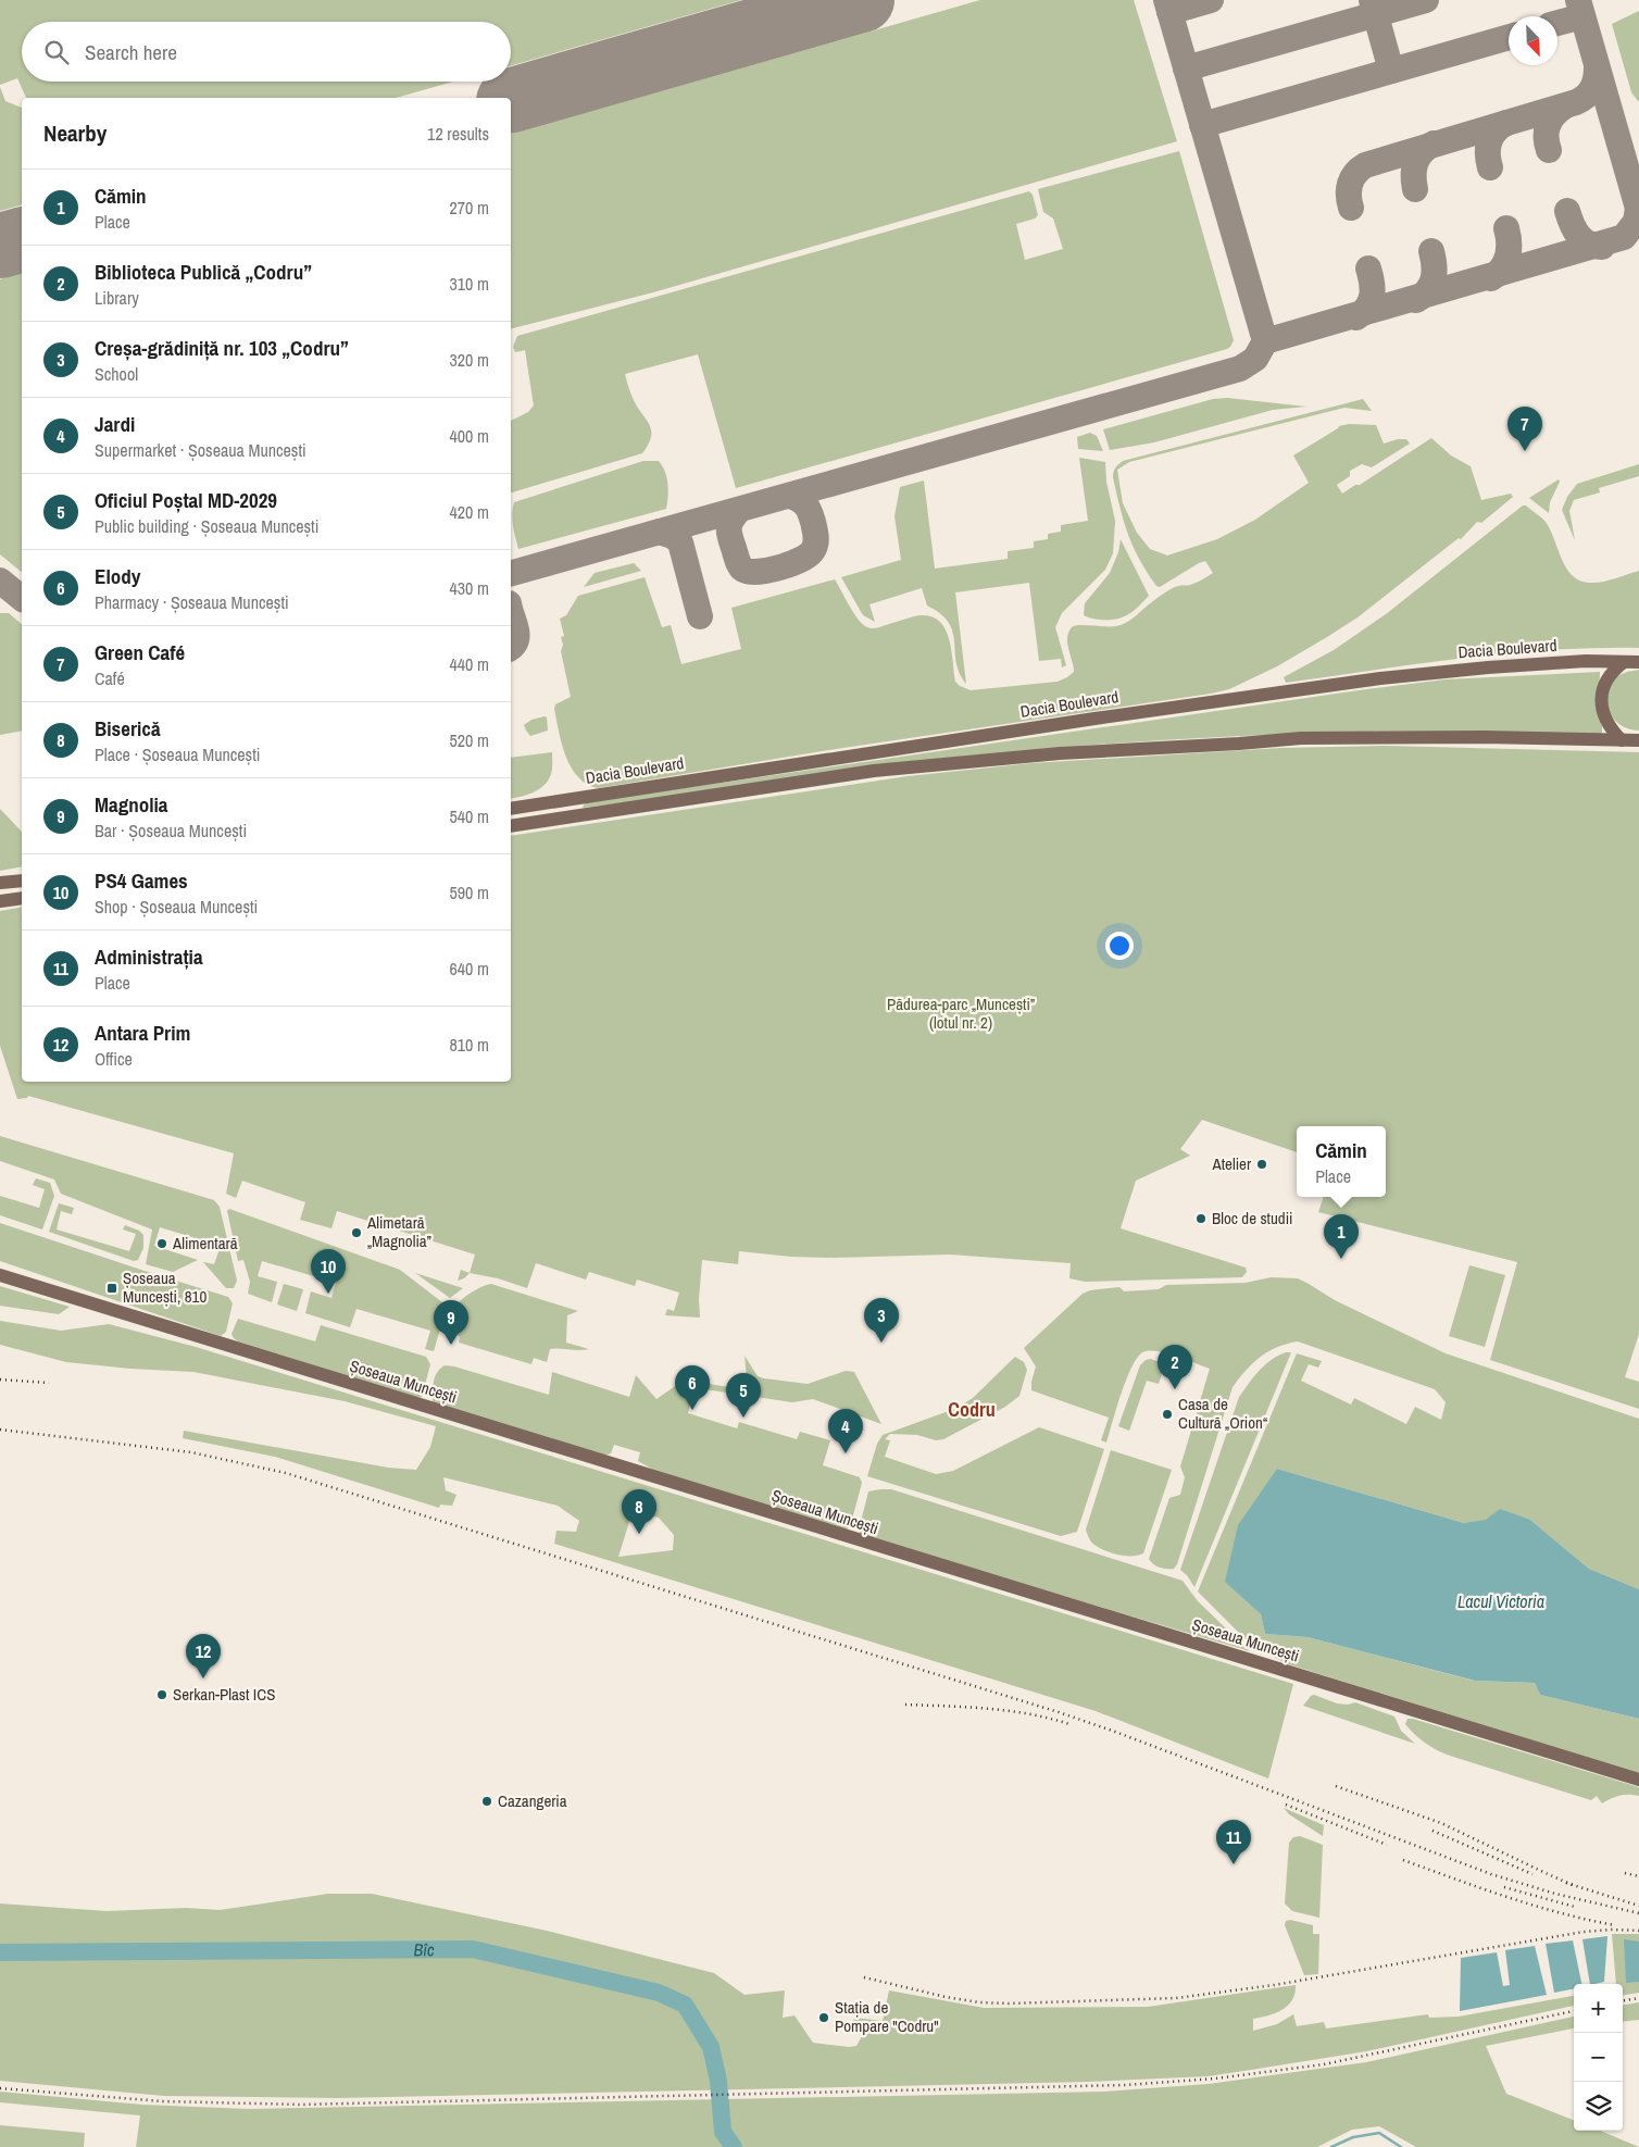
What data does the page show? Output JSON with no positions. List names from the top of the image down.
{
  "streets": {
    "main road": ["Dacia Boulevard", "Șoseaua Muncești"]
  },
  "districts": ["Codru"],
  "water": ["Lacul Victoria", "Bîc"],
  "parks": ["Pădurea-parc „Muncești” (lotul nr. 2)"],
  "places": {
    "other": [
      "Atelier",
      "Bloc de studii",
      "Alimetară „Magnolia”",
      "Alimentară",
      "Casa de Cultură „Orion“",
      "Serkan-Plast ICS",
      "Cazangeria",
      "Stația de Pompare \"Codru\""
    ],
    "transit": ["Șoseaua Muncești, 810"]
  },
  "north": "bottom right",
  "page": {
    "search": "Search here",
    "heading": ["Nearby", "12 results"],
    "list": [
      {
        "mark": "1",
        "name": "Cămin",
        "note": "Place",
        "value": "270 m"
      },
      {
        "mark": "2",
        "name": "Biblioteca Publică „Codru”",
        "note": "Library",
        "value": "310 m"
      },
      {
        "mark": "3",
        "name": "Creșa-grădiniță nr. 103 „Codru”",
        "note": "School",
        "value": "320 m"
      },
      {
        "mark": "4",
        "name": "Jardi",
        "note": "Supermarket · Șoseaua Muncești",
        "value": "400 m"
      },
      {
        "mark": "5",
        "name": "Oficiul Poștal MD-2029",
        "note": "Public building · Șoseaua Muncești",
        "value": "420 m"
      },
      {
        "mark": "6",
        "name": "Elody",
        "note": "Pharmacy · Șoseaua Muncești",
        "value": "430 m"
      },
      {
        "mark": "7",
        "name": "Green Café",
        "note": "Café",
        "value": "440 m"
      },
      {
        "mark": "8",
        "name": "Biserică",
        "note": "Place · Șoseaua Muncești",
        "value": "520 m"
      },
      {
        "mark": "9",
        "name": "Magnolia",
        "note": "Bar · Șoseaua Muncești",
        "value": "540 m"
      },
      {
        "mark": "10",
        "name": "PS4 Games",
        "note": "Shop · Șoseaua Muncești",
        "value": "590 m"
      },
      {
        "mark": "11",
        "name": "Administrația",
        "note": "Place",
        "value": "640 m"
      },
      {
        "mark": "12",
        "name": "Antara Prim",
        "note": "Office",
        "value": "810 m"
      }
    ],
    "pins": [
      "7",
      "1",
      "10",
      "3",
      "9",
      "2",
      "6",
      "5",
      "4",
      "8",
      "12",
      "11"
    ],
    "popup": ["Cămin", "Place"],
    "map_buttons": ["+", "−"]
  }
}
